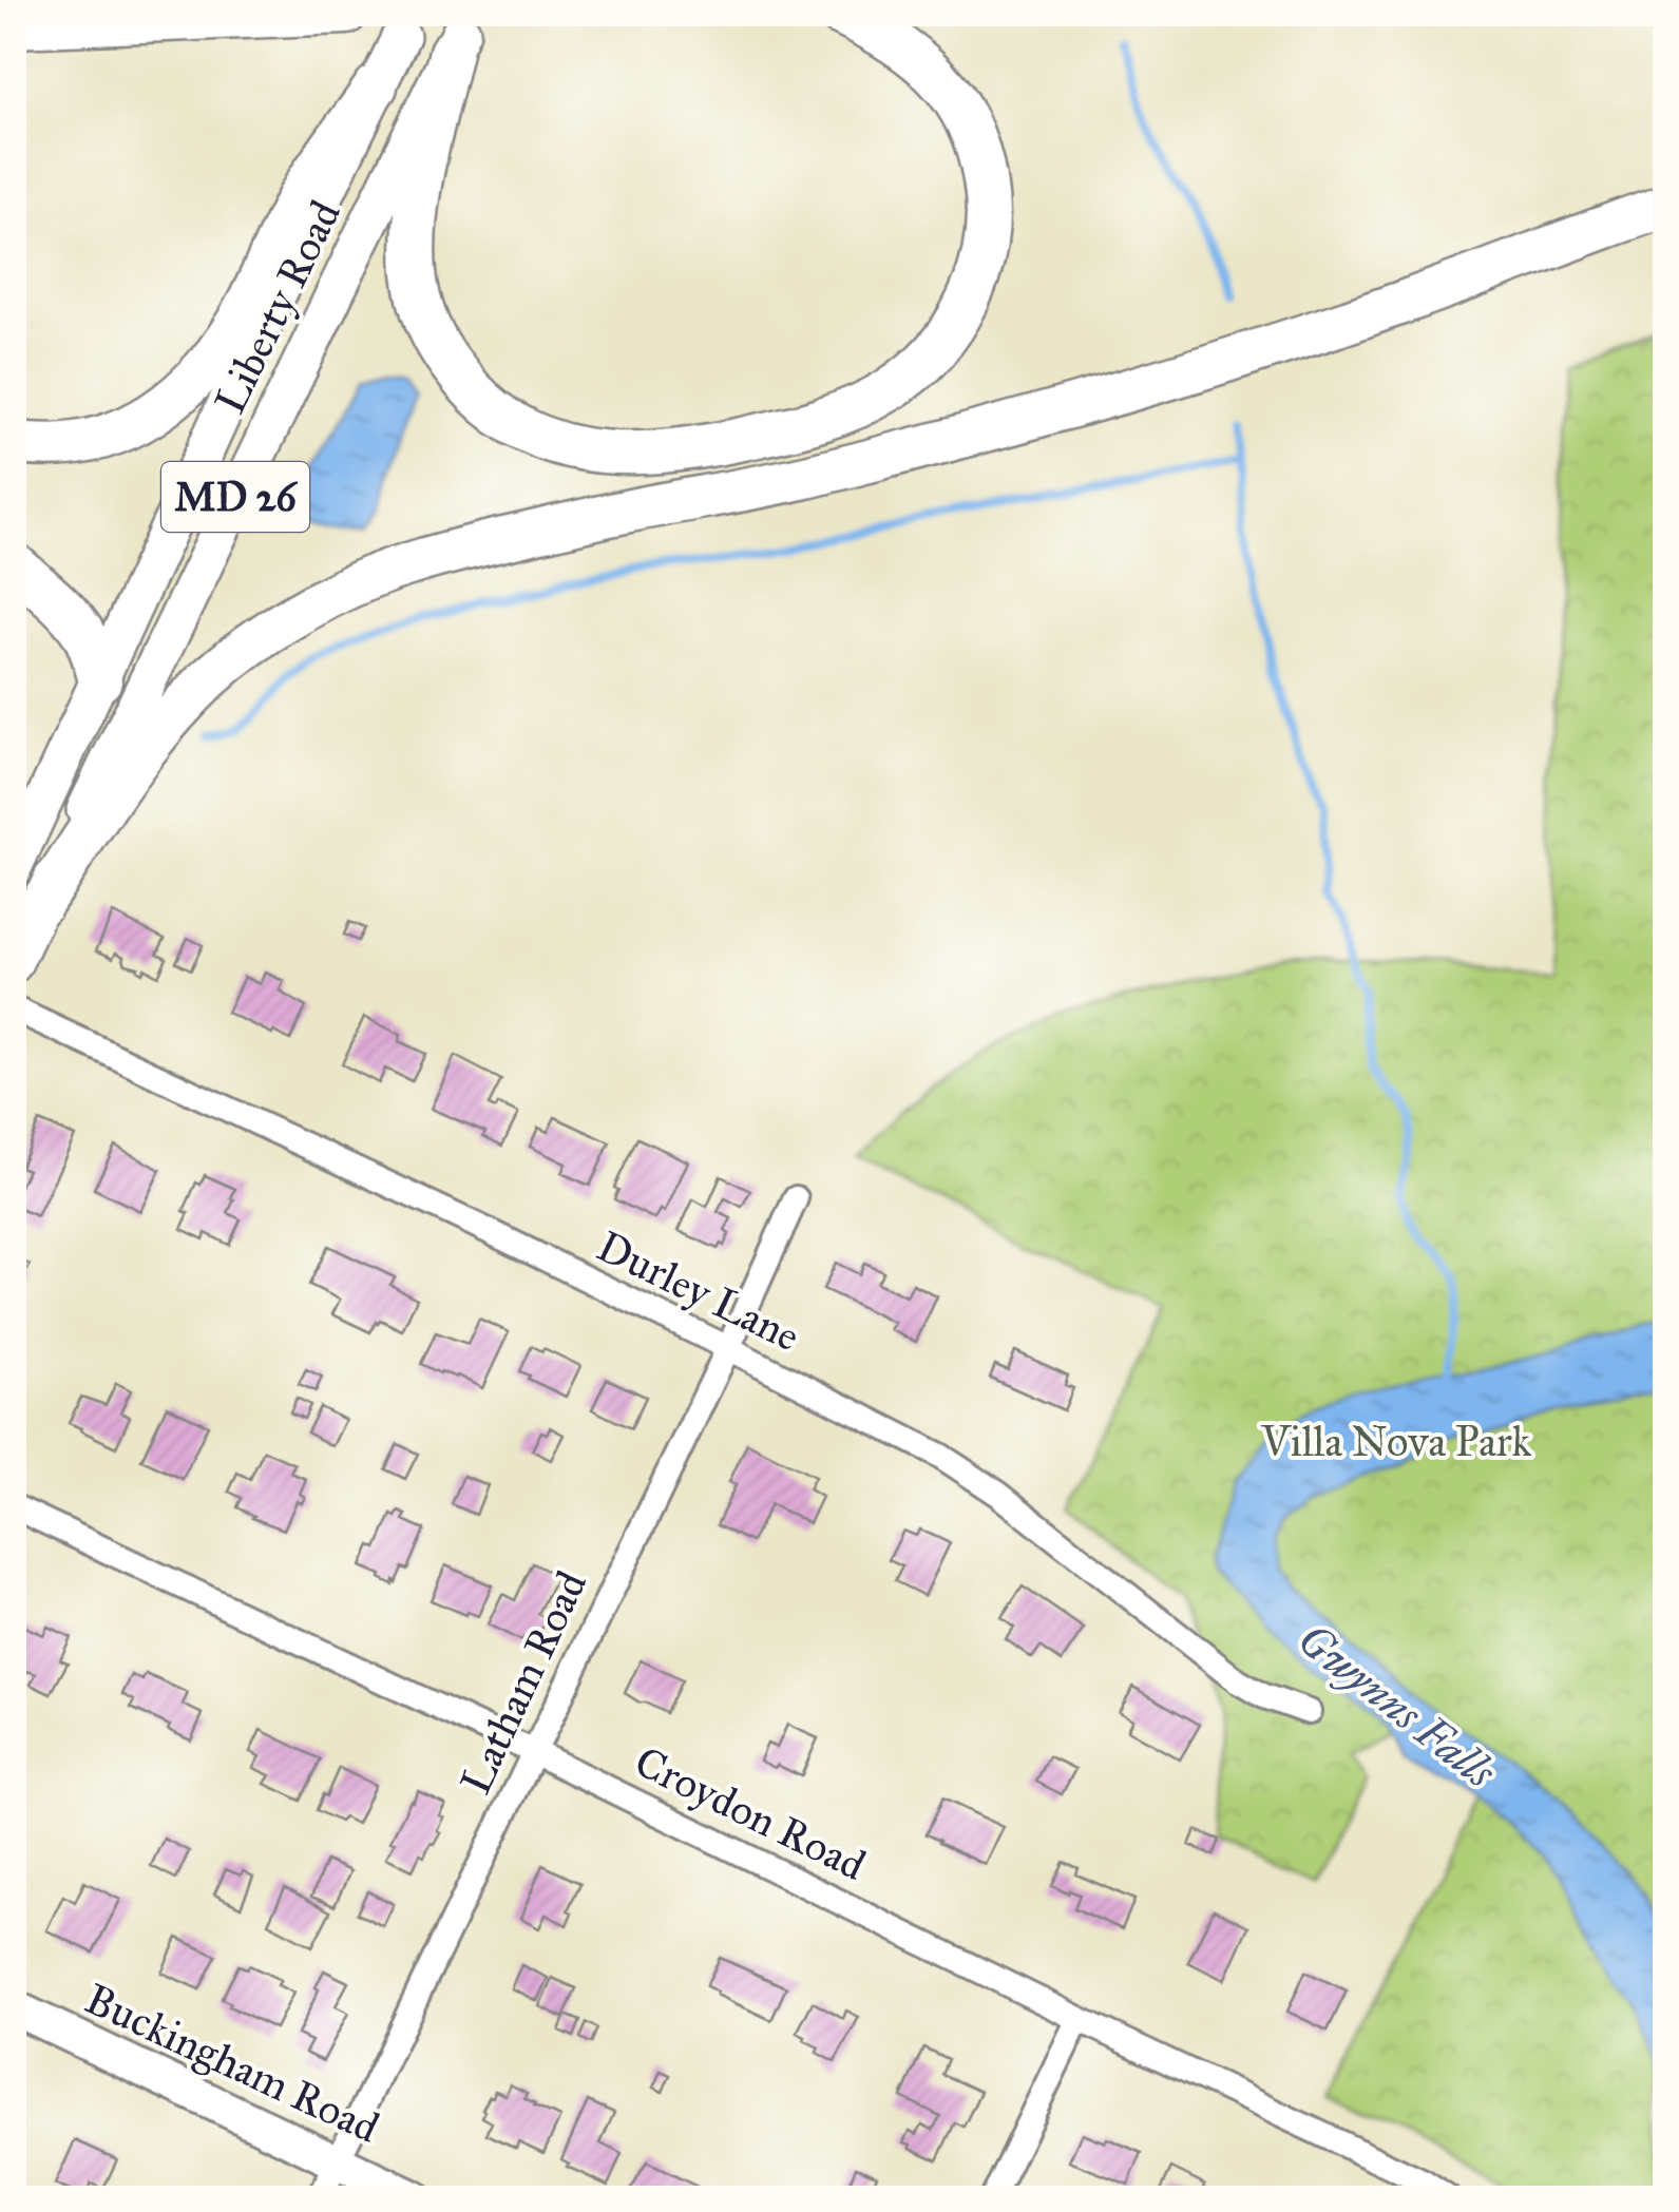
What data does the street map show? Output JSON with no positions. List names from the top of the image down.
{
  "streets": {
    "main road": ["Liberty Road", "MD 26"],
    "street": [
      "Durley Lane",
      "Latham Road",
      "Croydon Road",
      "Buckingham Road"
    ]
  },
  "crossings": [
    ["Durley Lane", "Latham Road"],
    ["Latham Road", "Croydon Road"],
    ["Latham Road", "Buckingham Road"]
  ],
  "water": ["Gwynns Falls"],
  "parks": ["Villa Nova Park"]
}
